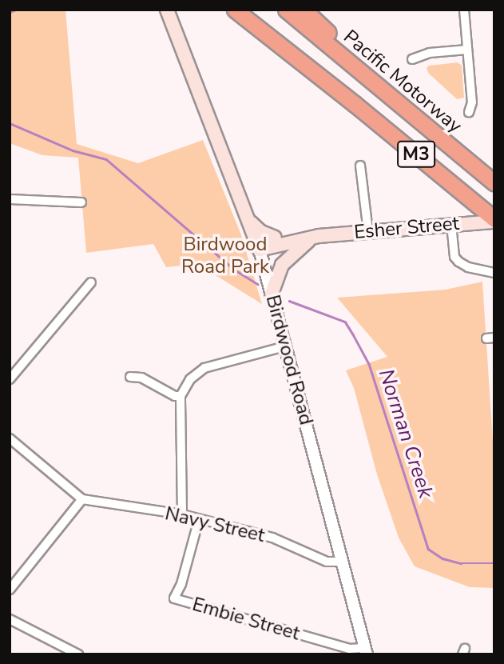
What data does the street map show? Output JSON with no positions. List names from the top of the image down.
{
  "streets": {
    "highway": ["Pacific Motorway", "M3"],
    "main road": ["Esher Street", "Birdwood Road"],
    "street": ["Navy Street", "Embie Street"]
  },
  "crossings": [
    ["M3", "Esher Street"],
    ["Esher Street", "Birdwood Road"],
    ["Birdwood Road", "Navy Street"],
    ["Birdwood Road", "Embie Street"],
    ["Navy Street", "Embie Street"]
  ],
  "water": ["Norman Creek"],
  "parks": ["Birdwood Road Park"]
}
